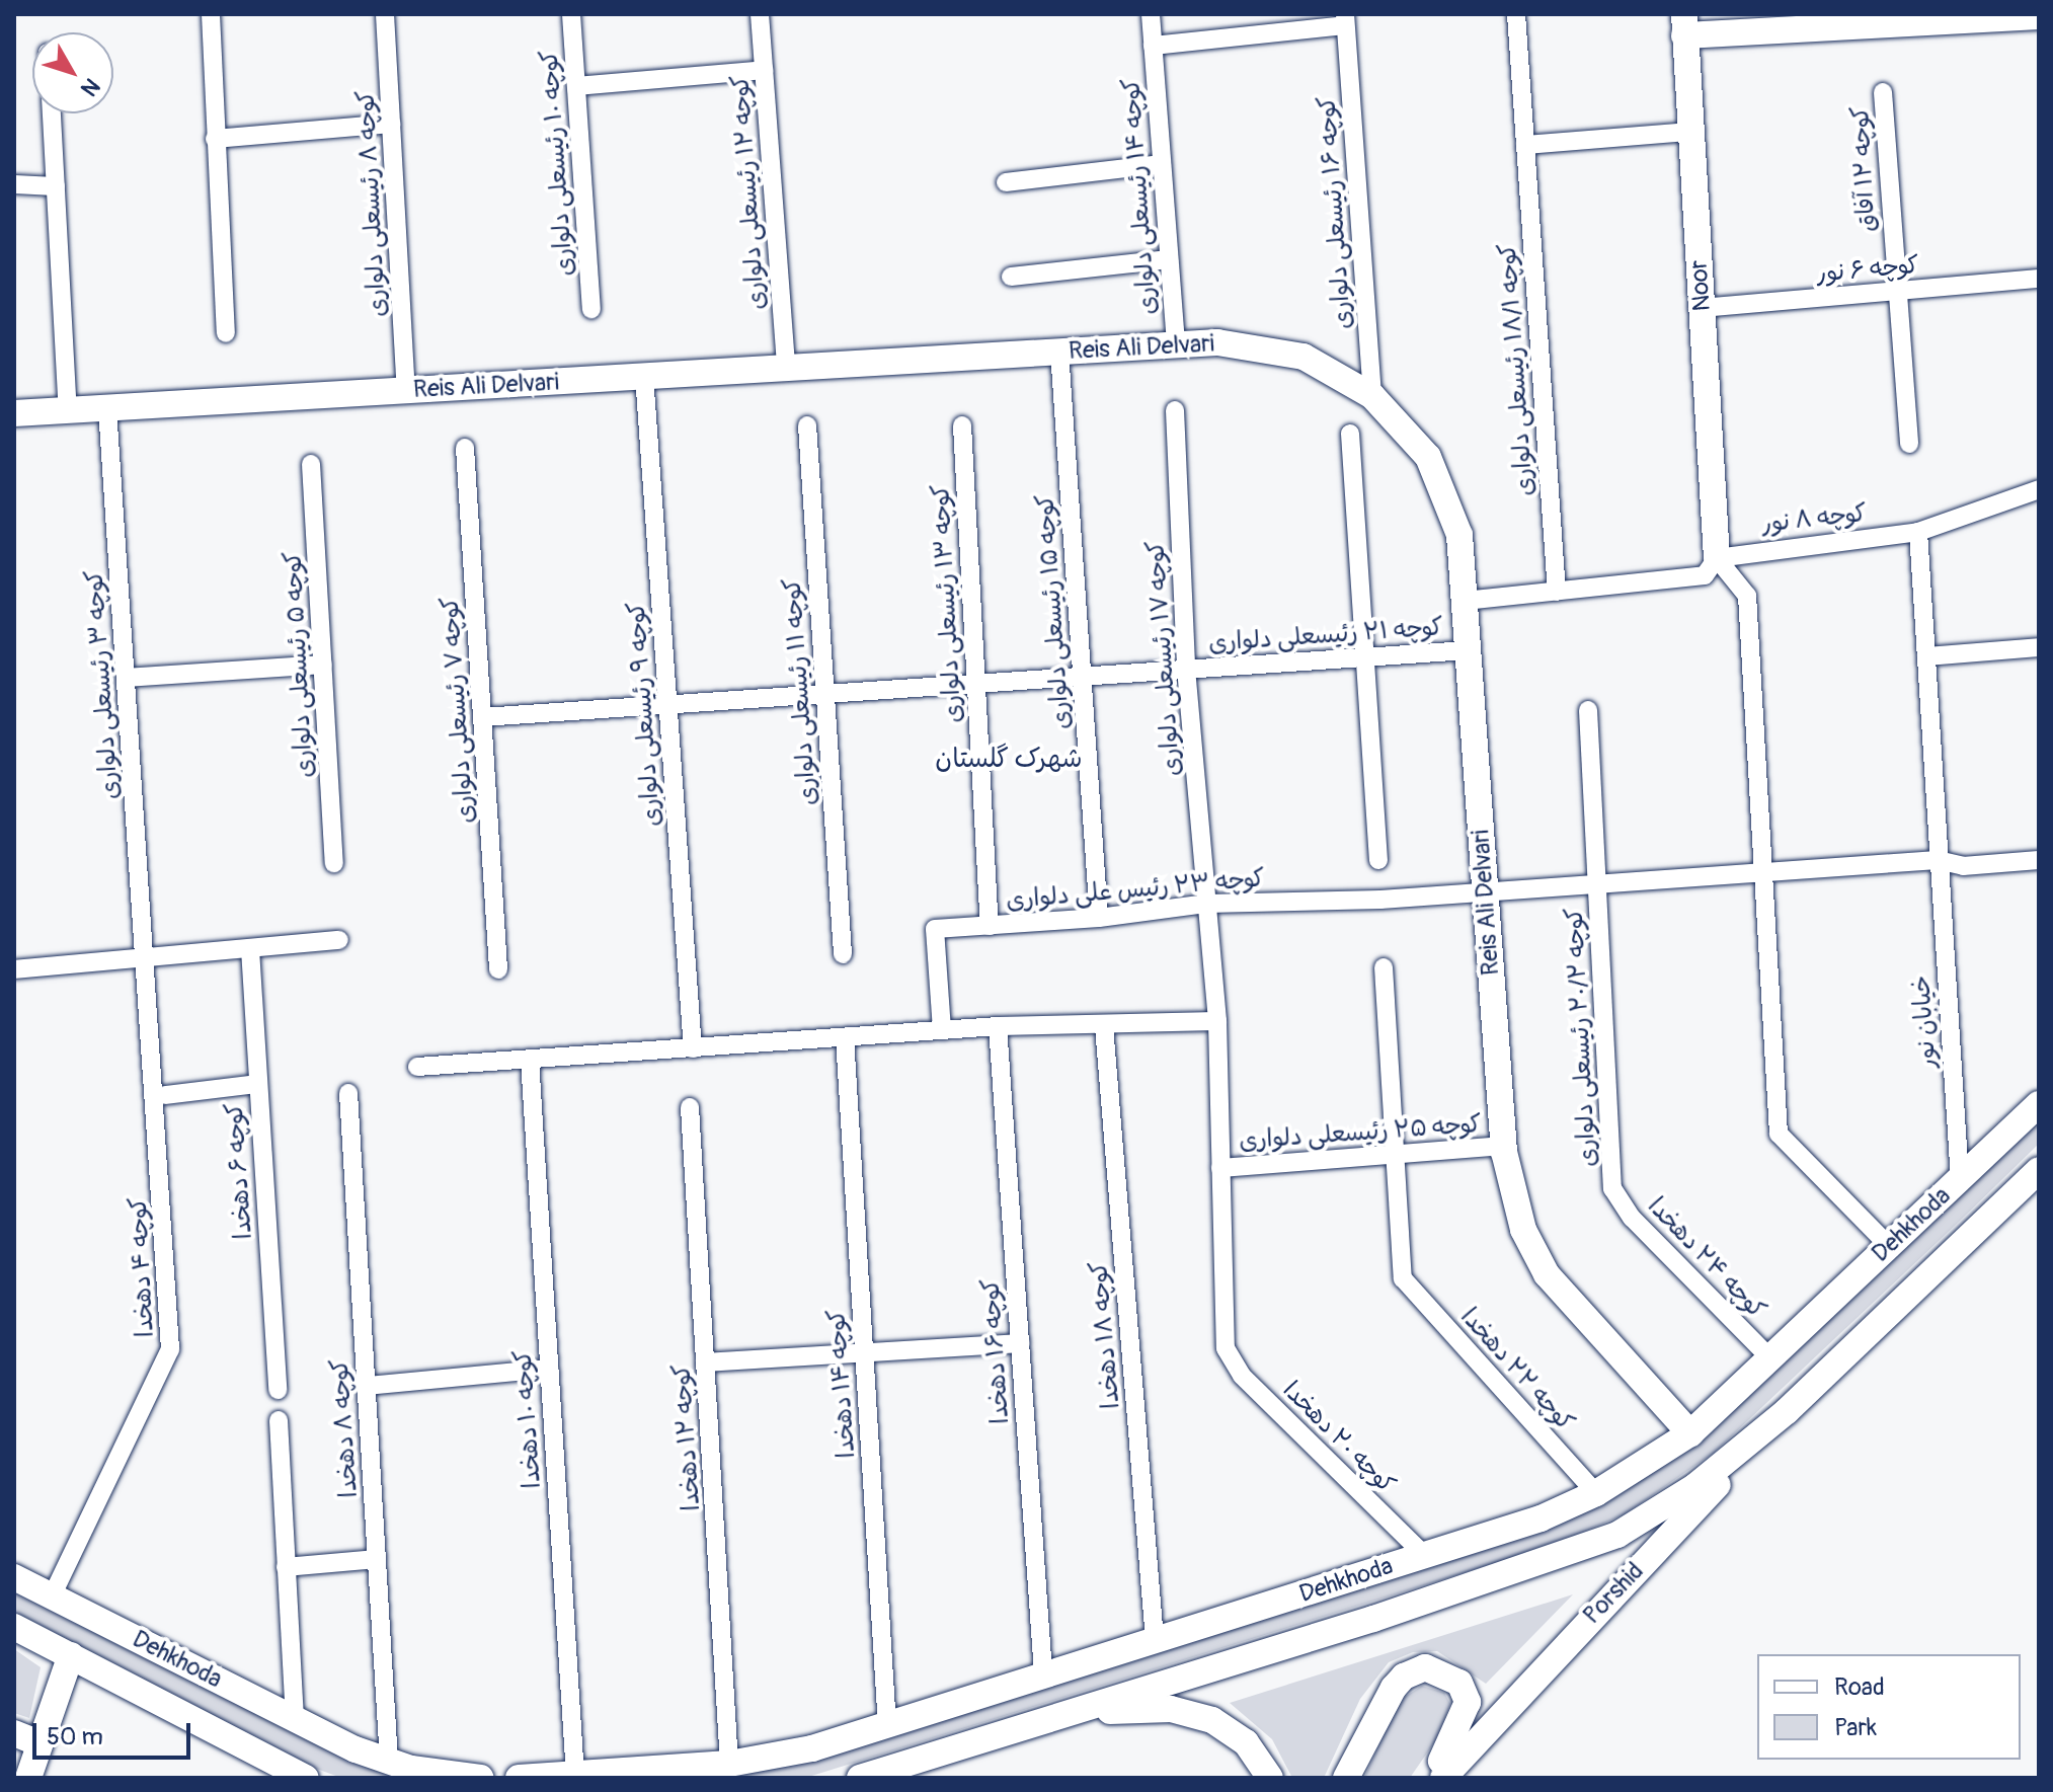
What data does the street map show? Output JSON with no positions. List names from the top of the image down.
{
  "streets": {
    "main road": [
      "Noor",
      "Reis Ali Delvari",
      "Dehkhoda",
      "Porshid"
    ],
    "street": [
      "کوچه ۱۰ رئیسعلی دلواری",
      "کوچه ۱۲ آفاق",
      "کوچه ۱۲ رئیسعلی دلواری",
      "کوچه ۱۴ رئیسعلی دلواری",
      "کوچه ۸ رئیسعلی دلواری",
      "کوچه ۱۶ رئیسعلی دلواری",
      "کوچه ۶ نور",
      "کوچه ۱۸/۱ رئیسعلی دلواری",
      "کوچه ۸ نور",
      "کوچه ۱۳ رئیسعلی دلواری",
      "کوچه ۱۵ رئیسعلی دلواری",
      "کوچه ۲۱ رئیسعلی دلواری",
      "کوچه ۱۷ رئیسعلی دلواری",
      "کوچه ۵ رئیسعلی دلواری",
      "کوچه ۳ رئیسعلی دلواری",
      "کوچه ۱۱ رئیسعلی دلواری",
      "کوچه ۷ رئیسعلی دلواری",
      "کوچه ۹ رئیسعلی دلواری",
      "کوچه ۲۳ رئیس علی دلواری",
      "خیابان نور",
      "کوچه ۲۰/۲ رئیسعلی دلواری",
      "کوچه ۲۵ رئیسعلی دلواری",
      "کوچه ۶ دهخدا",
      "کوچه ۲۴ دهخدا",
      "کوچه ۴ دهخدا",
      "کوچه ۱۸ دهخدا",
      "کوچه ۱۶ دهخدا",
      "کوچه ۲۲ دهخدا",
      "کوچه ۱۴ دهخدا",
      "کوچه ۱۰ دهخدا",
      "کوچه ۸ دهخدا",
      "کوچه ۱۲ دهخدا",
      "کوچه ۲۰ دهخدا"
    ]
  },
  "crossings": [
    ["کوچه ۱۲ آفاق", "کوچه ۶ نور"],
    ["کوچه ۱۲ رئیسعلی دلواری", "Reis Ali Delvari"],
    ["کوچه ۱۴ رئیسعلی دلواری", "Reis Ali Delvari"],
    ["کوچه ۸ رئیسعلی دلواری", "Reis Ali Delvari"],
    ["کوچه ۱۶ رئیسعلی دلواری", "Reis Ali Delvari"],
    ["کوچه ۶ نور", "Noor"],
    ["Noor", "کوچه ۸ نور"],
    ["Reis Ali Delvari", "کوچه ۱۵ رئیسعلی دلواری"],
    ["Reis Ali Delvari", "کوچه ۲۱ رئیسعلی دلواری"],
    ["Reis Ali Delvari", "کوچه ۳ رئیسعلی دلواری"],
    ["Reis Ali Delvari", "کوچه ۹ رئیسعلی دلواری"],
    ["Reis Ali Delvari", "کوچه ۲۳ رئیس علی دلواری"],
    ["Reis Ali Delvari", "کوچه ۲۵ رئیسعلی دلواری"],
    ["Reis Ali Delvari", "Dehkhoda"],
    ["کوچه ۸ نور", "خیابان نور"],
    ["کوچه ۱۳ رئیسعلی دلواری", "کوچه ۲۱ رئیسعلی دلواری"],
    ["کوچه ۱۳ رئیسعلی دلواری", "کوچه ۲۳ رئیس علی دلواری"],
    ["کوچه ۱۵ رئیسعلی دلواری", "کوچه ۲۱ رئیسعلی دلواری"],
    ["کوچه ۱۵ رئیسعلی دلواری", "کوچه ۲۳ رئیس علی دلواری"],
    ["کوچه ۲۱ رئیسعلی دلواری", "کوچه ۱۷ رئیسعلی دلواری"],
    ["کوچه ۲۱ رئیسعلی دلواری", "کوچه ۱۱ رئیسعلی دلواری"],
    ["کوچه ۲۱ رئیسعلی دلواری", "کوچه ۷ رئیسعلی دلواری"],
    ["کوچه ۲۱ رئیسعلی دلواری", "کوچه ۹ رئیسعلی دلواری"],
    ["کوچه ۱۷ رئیسعلی دلواری", "کوچه ۲۳ رئیس علی دلواری"],
    ["کوچه ۱۷ رئیسعلی دلواری", "کوچه ۲۵ رئیسعلی دلواری"],
    ["کوچه ۱۷ رئیسعلی دلواری", "کوچه ۲۰ دهخدا"],
    ["کوچه ۳ رئیسعلی دلواری", "کوچه ۴ دهخدا"],
    ["کوچه ۲۳ رئیس علی دلواری", "خیابان نور"],
    ["کوچه ۲۳ رئیس علی دلواری", "کوچه ۲۰/۲ رئیسعلی دلواری"],
    ["خیابان نور", "Dehkhoda"],
    ["کوچه ۲۰/۲ رئیسعلی دلواری", "کوچه ۲۴ دهخدا"],
    ["کوچه ۲۵ رئیسعلی دلواری", "کوچه ۲۲ دهخدا"],
    ["Dehkhoda", "کوچه ۲۴ دهخدا"],
    ["Dehkhoda", "کوچه ۴ دهخدا"],
    ["Dehkhoda", "کوچه ۱۸ دهخدا"],
    ["Dehkhoda", "کوچه ۱۶ دهخدا"],
    ["Dehkhoda", "کوچه ۲۲ دهخدا"],
    ["Dehkhoda", "کوچه ۱۴ دهخدا"],
    ["Dehkhoda", "کوچه ۱۰ دهخدا"],
    ["Dehkhoda", "کوچه ۸ دهخدا"],
    ["Dehkhoda", "کوچه ۱۲ دهخدا"],
    ["Dehkhoda", "کوچه ۲۰ دهخدا"],
    ["Dehkhoda", "Porshid"]
  ],
  "districts": ["شهرک گلستان"],
  "legend": ["Road", "Park"],
  "scale_bar": "50 m",
  "north": "bottom right"
}
